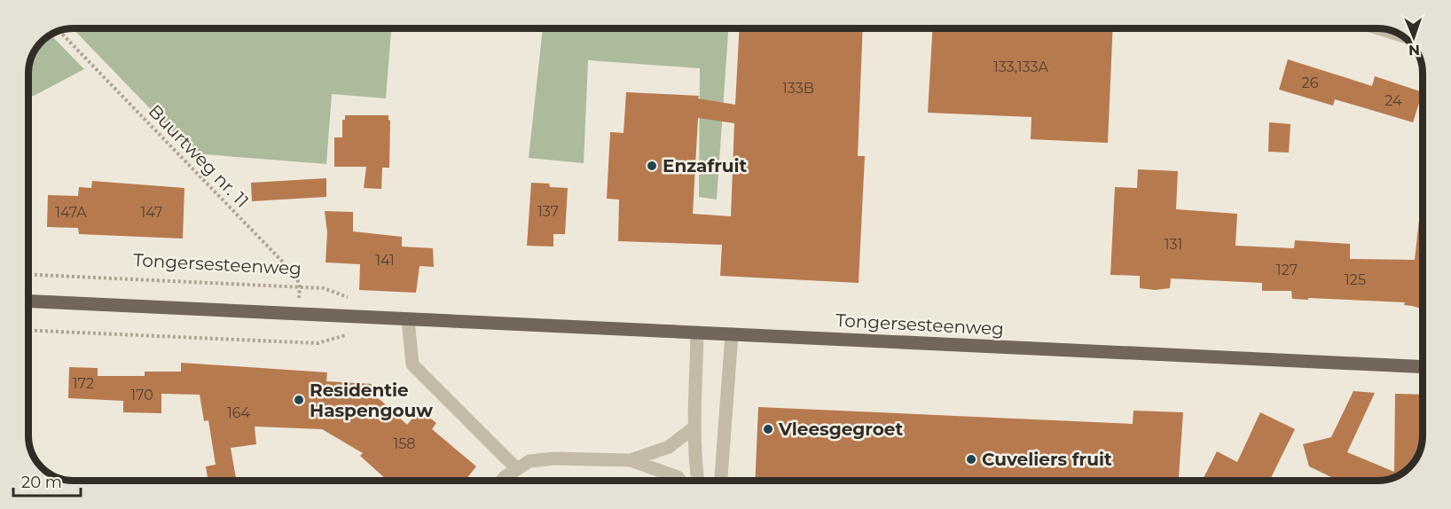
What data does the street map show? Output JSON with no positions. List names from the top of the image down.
{
  "streets": {
    "main road": ["Tongersesteenweg"],
    "path": ["Buurtweg nr. 11"]
  },
  "crossings": [
    ["Buurtweg nr. 11", "Tongersesteenweg"]
  ],
  "places": [
    "Enzafruit",
    "Residentie Haspengouw",
    "Vleesgegroet",
    "Cuveliers fruit"
  ],
  "house_numbers": [
    "133,133A",
    "26",
    "133B",
    "24",
    "137",
    "147A",
    "147",
    "131",
    "141",
    "127",
    "125",
    "172",
    "170",
    "164",
    "158"
  ],
  "scale_bar": "20 m",
  "north": "bottom"
}
